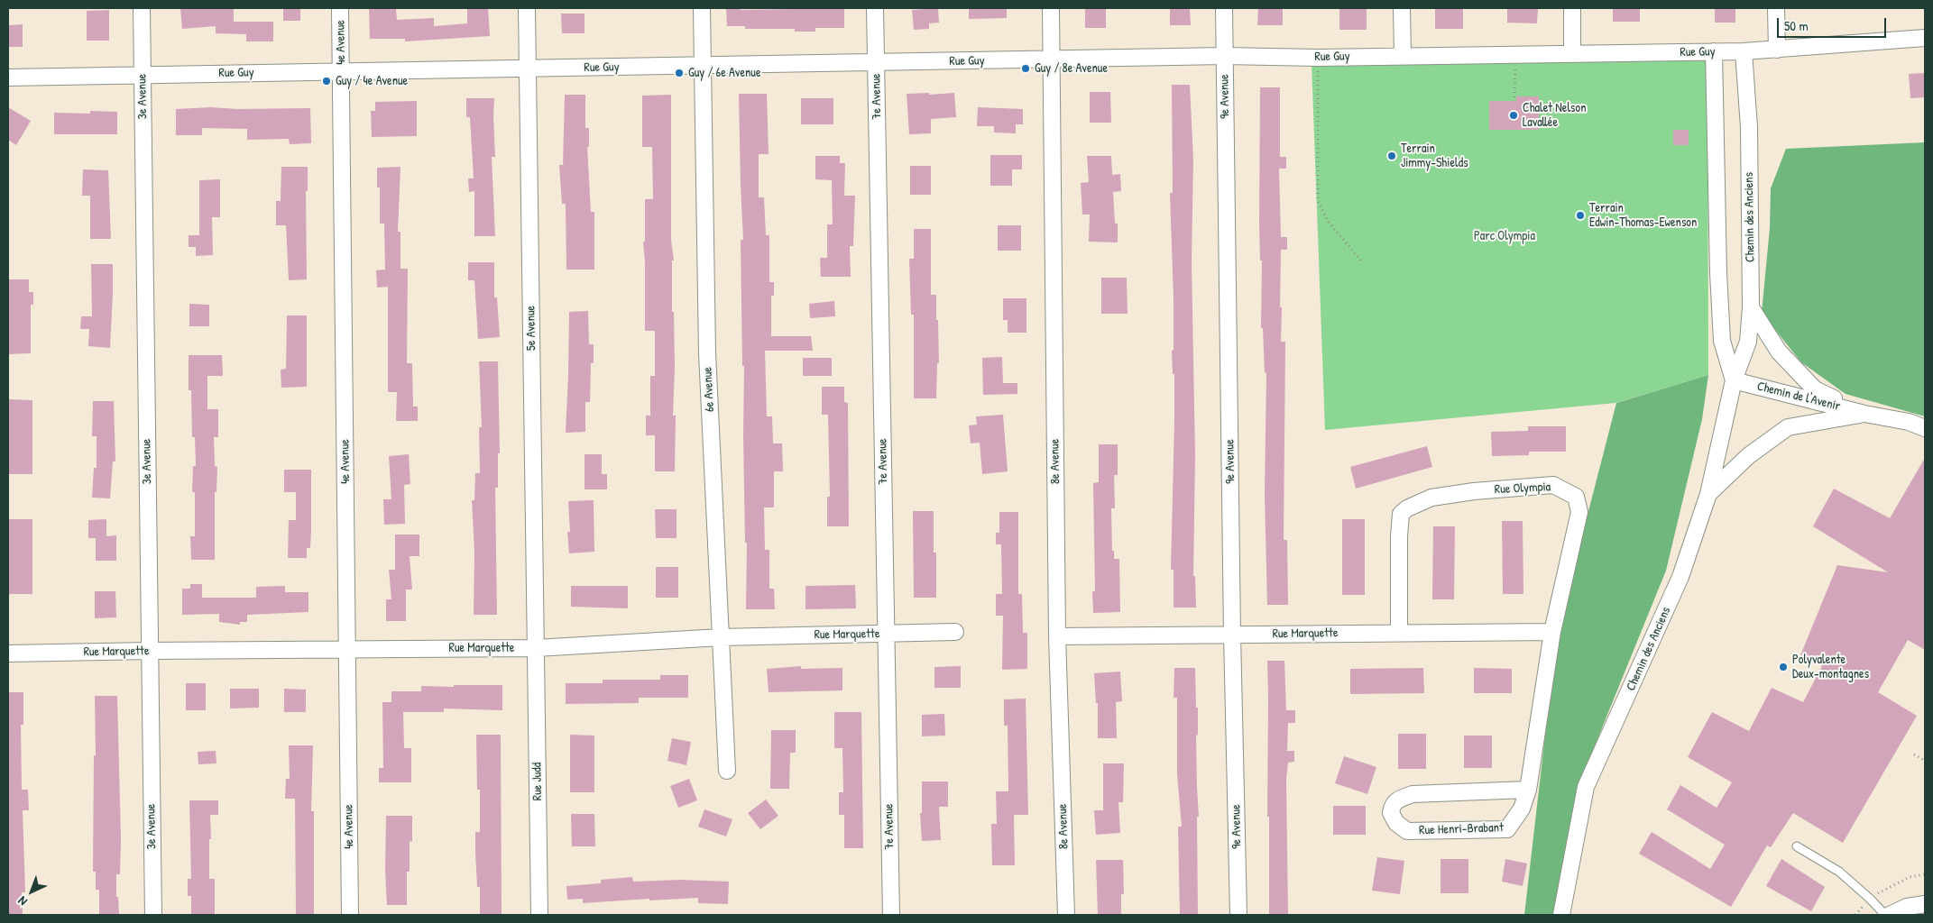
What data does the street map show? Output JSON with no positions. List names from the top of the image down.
{
  "streets": {
    "street": [
      "4e Avenue",
      "Rue Guy",
      "3e Avenue",
      "7e Avenue",
      "9e Avenue",
      "Chemin des Anciens",
      "5e Avenue",
      "6e Avenue",
      "Chemin de l'Avenir",
      "8e Avenue",
      "Rue Olympia",
      "Rue Marquette",
      "Rue Judd",
      "Rue Henri-Brabant"
    ]
  },
  "crossings": [
    ["4e Avenue", "Rue Guy"],
    ["4e Avenue", "Rue Marquette"],
    ["Rue Guy", "3e Avenue"],
    ["Rue Guy", "7e Avenue"],
    ["Rue Guy", "9e Avenue"],
    ["Rue Guy", "Chemin des Anciens"],
    ["Rue Guy", "5e Avenue"],
    ["Rue Guy", "6e Avenue"],
    ["Rue Guy", "8e Avenue"],
    ["3e Avenue", "Rue Marquette"],
    ["7e Avenue", "Rue Marquette"],
    ["9e Avenue", "Rue Marquette"],
    ["Chemin des Anciens", "Chemin de l'Avenir"],
    ["5e Avenue", "Rue Marquette"],
    ["5e Avenue", "Rue Judd"],
    ["6e Avenue", "Rue Marquette"],
    ["8e Avenue", "Rue Marquette"],
    ["Rue Olympia", "Rue Marquette"],
    ["Rue Olympia", "Rue Henri-Brabant"],
    ["Rue Marquette", "Rue Judd"]
  ],
  "parks": ["Parc Olympia"],
  "places": [
    "Guy / 8e Avenue",
    "Guy / 6e Avenue",
    "Guy / 4e Avenue",
    "Chalet Nelson Lavallée",
    "Terrain Jimmy-Shields",
    "Terrain Edwin-Thomas-Ewenson",
    "Polyvalente Deux-montagnes"
  ],
  "scale_bar": "50 m",
  "north": "bottom left"
}
